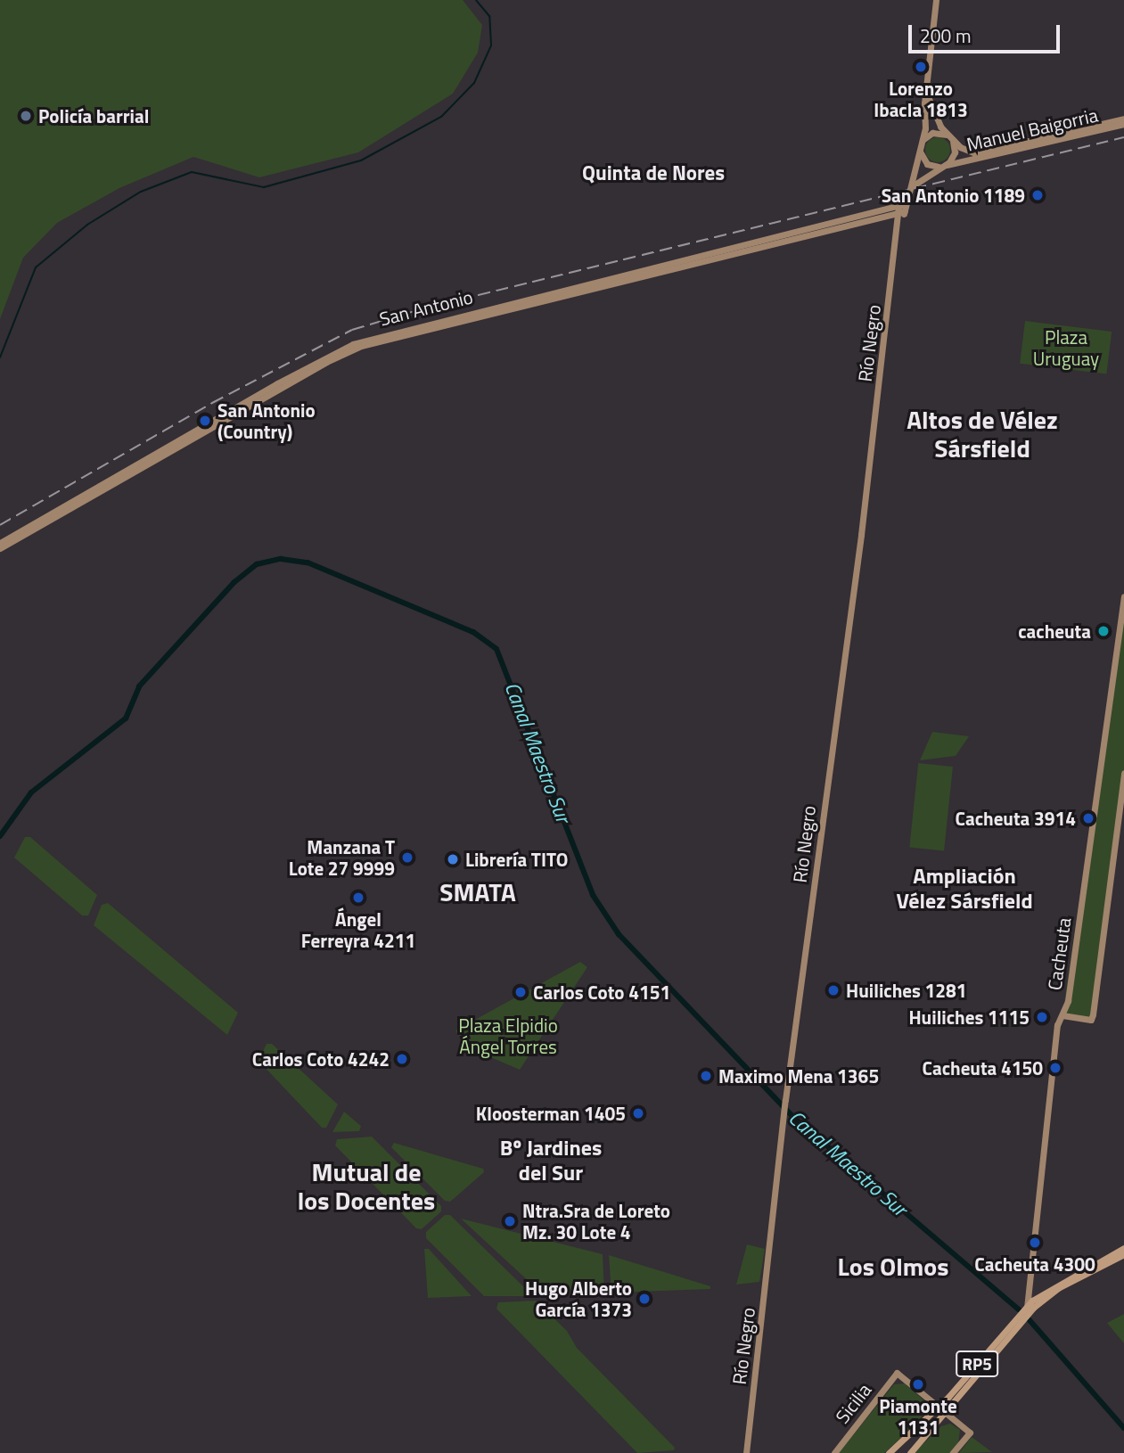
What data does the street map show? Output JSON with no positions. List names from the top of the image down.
{
  "streets": {
    "main road": [
      "Manuel Baigorria",
      "San Antonio",
      "Río Negro",
      "Cacheuta",
      "RP5",
      "Sicilia"
    ]
  },
  "crossings": [
    ["Manuel Baigorria", "Río Negro"],
    ["San Antonio", "Río Negro"],
    ["RP5", "Sicilia"]
  ],
  "districts": [
    "Quinta de Nores",
    "Altos de Vélez Sársfield",
    "Ampliación Vélez Sársfield",
    "SMATA",
    "Bº Jardines del Sur",
    "Mutual de los Docentes",
    "Los Olmos"
  ],
  "water": ["Canal Maestro Sur"],
  "parks": ["Plaza Uruguay", "Plaza Elpidio Ángel Torres"],
  "places": [
    "Lorenzo Ibacla 1813",
    "Policía barrial",
    "San Antonio 1189",
    "San Antonio (Country)",
    "cacheuta",
    "Cacheuta 3914",
    "Manzana T Lote 27 9999",
    "Librería TITO",
    "Ángel Ferreyra 4211",
    "Huiliches 1281",
    "Carlos Coto 4151",
    "Huiliches 1115",
    "Carlos Coto 4242",
    "Cacheuta 4150",
    "Maximo Mena 1365",
    "Kloosterman 1405",
    "Ntra.Sra de Loreto Mz. 30 Lote 4",
    "Cacheuta 4300",
    "Hugo Alberto García 1373",
    "Piamonte 1131"
  ],
  "scale_bar": "200 m"
}
